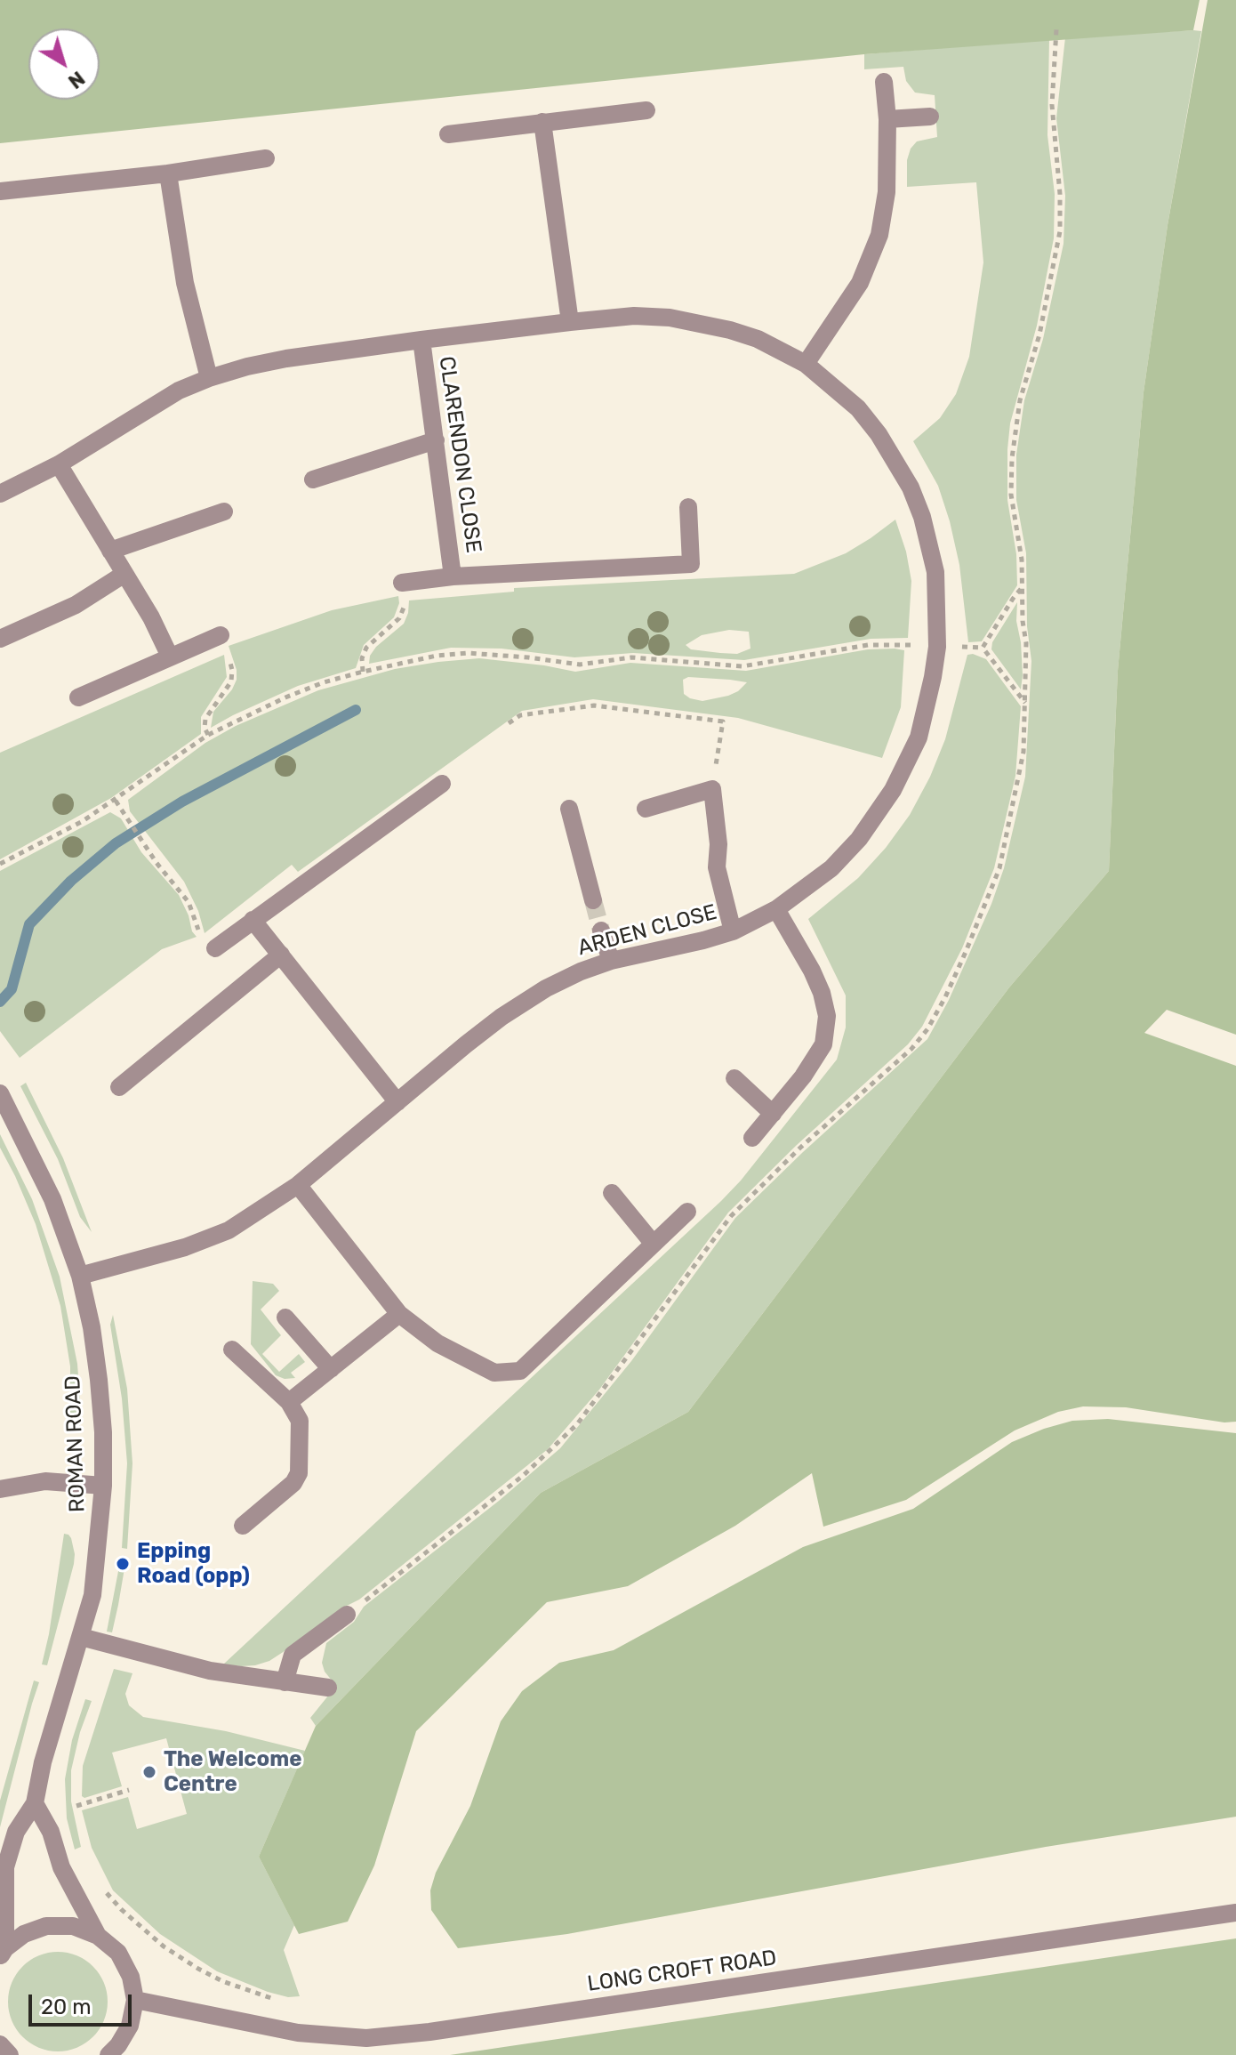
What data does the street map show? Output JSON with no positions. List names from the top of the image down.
{
  "streets": {
    "street": [
      "CLARENDON CLOSE",
      "ARDEN CLOSE",
      "ROMAN ROAD",
      "LONG CROFT ROAD"
    ]
  },
  "crossings": [
    ["CLARENDON CLOSE", "ARDEN CLOSE"],
    ["ARDEN CLOSE", "ROMAN ROAD"]
  ],
  "places": ["Epping Road (opp)", "The Welcome Centre"],
  "scale_bar": "20 m",
  "north": "bottom right"
}
